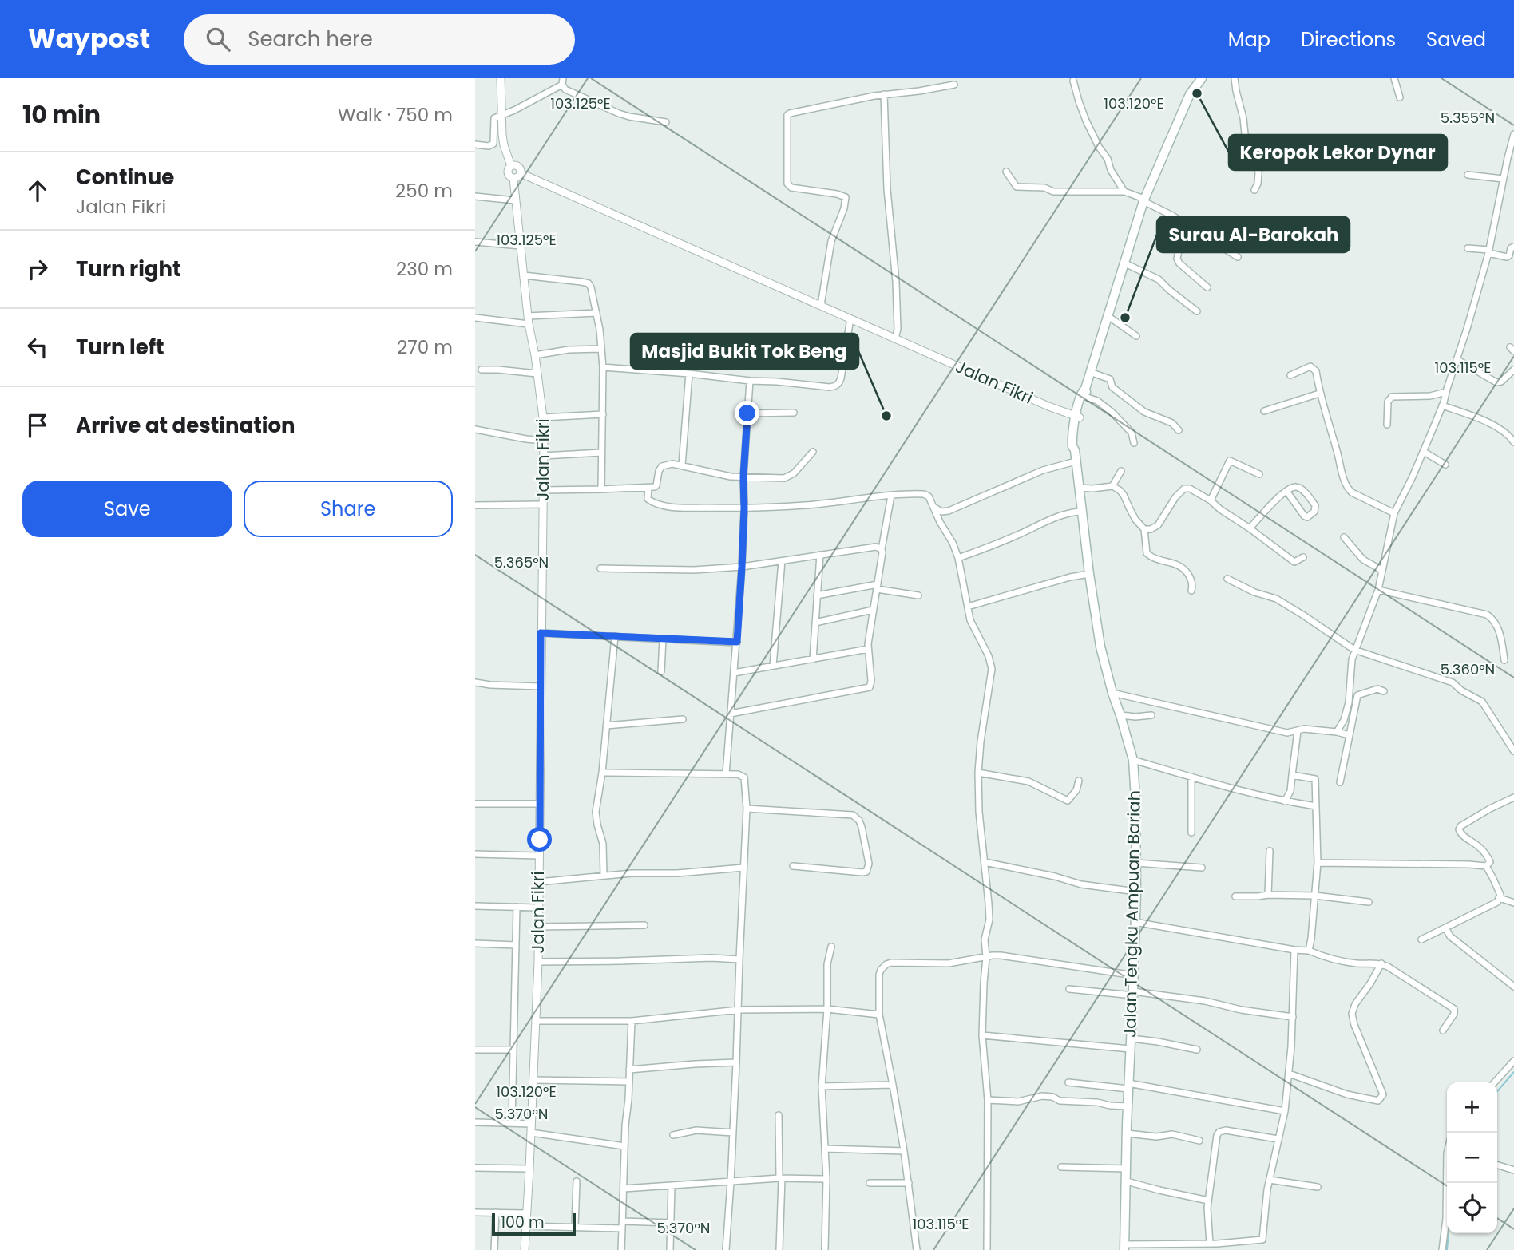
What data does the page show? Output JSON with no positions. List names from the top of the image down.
{
  "streets": {
    "main road": ["Jalan Tengku Ampuan Bariah"],
    "street": ["Jalan Fikri"]
  },
  "crossings": [
    ["Jalan Fikri", "Jalan Tengku Ampuan Bariah"]
  ],
  "places": ["Keropok Lekor Dynar", "Surau Al-Barokah", "Masjid Bukit Tok Beng"],
  "scale_bar": "100 m",
  "page": {
    "header": "Waypost",
    "search": "Search here",
    "nav": ["Map", "Directions", "Saved"],
    "heading": ["10 min", "Walk · 750 m"],
    "list": [
      ["Continue", "Jalan Fikri", "250 m"],
      ["Turn right", "230 m"],
      ["Turn left", "270 m"],
      "Arrive at destination"
    ],
    "buttons": ["Save", "Share"],
    "map_buttons": ["+", "−"],
    "scale": "100 m"
  },
  "coordinates": [
    "103.125°E",
    "103.120°E",
    "5.355°N",
    "103.115°E",
    "5.365°N",
    "5.360°N",
    "5.370°N"
  ]
}
